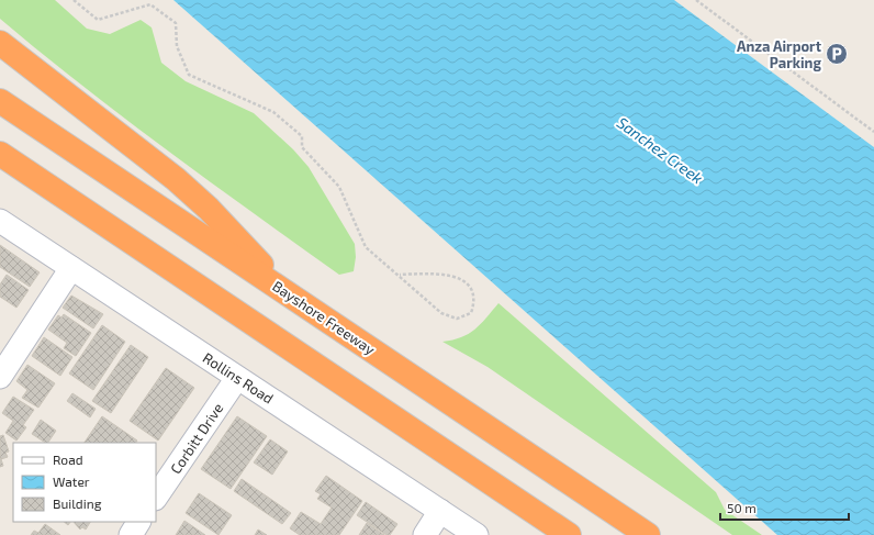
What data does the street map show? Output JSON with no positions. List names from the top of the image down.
{
  "streets": {
    "highway": ["Bayshore Freeway"],
    "street": ["Rollins Road", "Corbitt Drive"]
  },
  "crossings": [
    ["Rollins Road", "Corbitt Drive"]
  ],
  "water": ["Sanchez Creek"],
  "places": {
    "parking": ["Anza Airport Parking"]
  },
  "legend": ["Road", "Water", "Building"],
  "scale_bar": "50 m"
}
